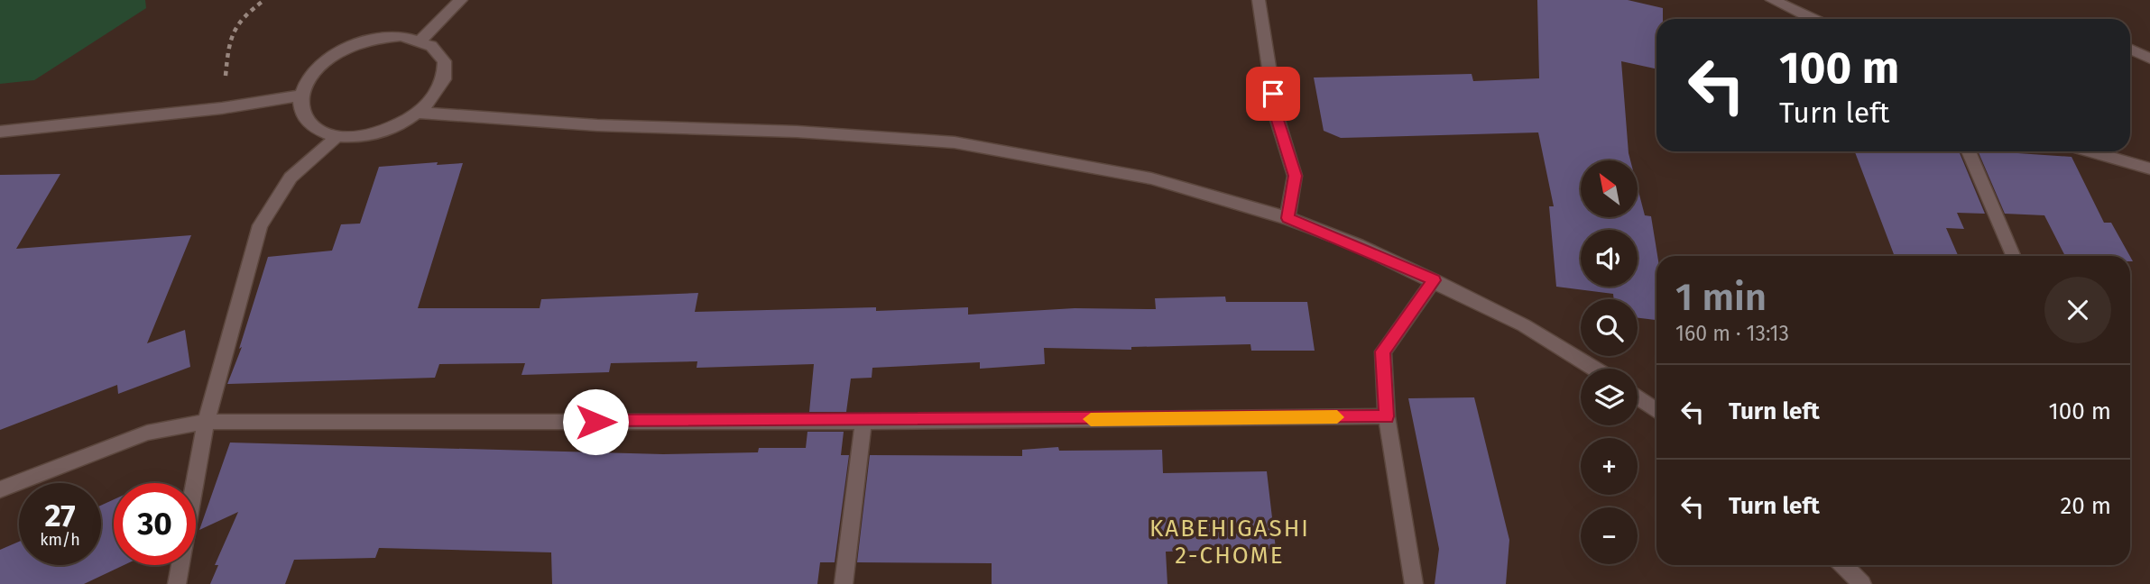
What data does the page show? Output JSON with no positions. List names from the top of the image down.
{
  "districts": ["KABEHIGASHI 2-CHOME"],
  "north": "top left",
  "page": {
    "turn": ["100 m", "Turn left"],
    "map_buttons": ["+", "−"],
    "heading": ["1 min", "160 m · 13:13"],
    "list": [
      {
        "name": "Turn left",
        "value": "100 m"
      },
      {
        "name": "Turn left",
        "value": "20 m"
      }
    ],
    "speed": "27 km/h",
    "limit": "30"
  }
}
